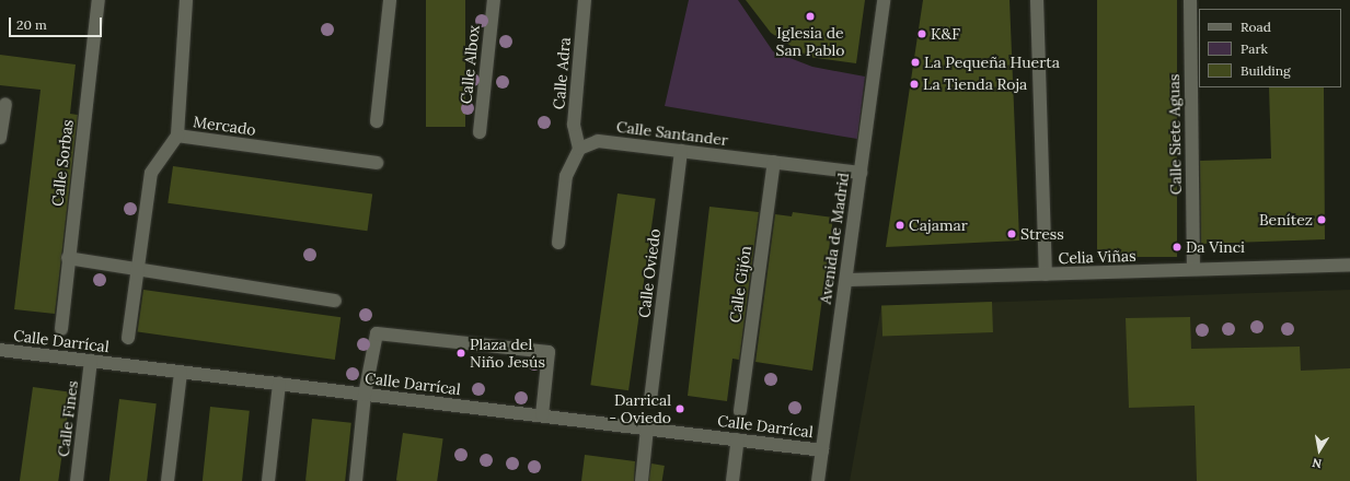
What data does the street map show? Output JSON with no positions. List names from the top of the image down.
{
  "streets": {
    "street": [
      "Calle Albox",
      "Calle Adra",
      "Mercado",
      "Calle Santander",
      "Calle Siete Aguas",
      "Calle Sorbas",
      "Avenida de Madrid",
      "Celia Viñas",
      "Calle Oviedo",
      "Calle Gijón",
      "Calle Darrícal",
      "Calle Fines"
    ]
  },
  "crossings": [
    ["Calle Adra", "Calle Santander"],
    ["Calle Santander", "Avenida de Madrid"],
    ["Calle Santander", "Calle Oviedo"],
    ["Calle Santander", "Calle Gijón"],
    ["Calle Siete Aguas", "Celia Viñas"],
    ["Avenida de Madrid", "Celia Viñas"],
    ["Avenida de Madrid", "Calle Darrícal"],
    ["Calle Darrícal", "Calle Fines"]
  ],
  "places": [
    "Iglesia de San Pablo",
    "K&F",
    "La Pequeña Huerta",
    "La Tienda Roja",
    "Benítez",
    "Cajamar",
    "Stress",
    "Da Vinci",
    "Plaza del Niño Jesús",
    "Darrical - Oviedo"
  ],
  "legend": ["Road", "Park", "Building"],
  "scale_bar": "20 m",
  "north": "bottom"
}
